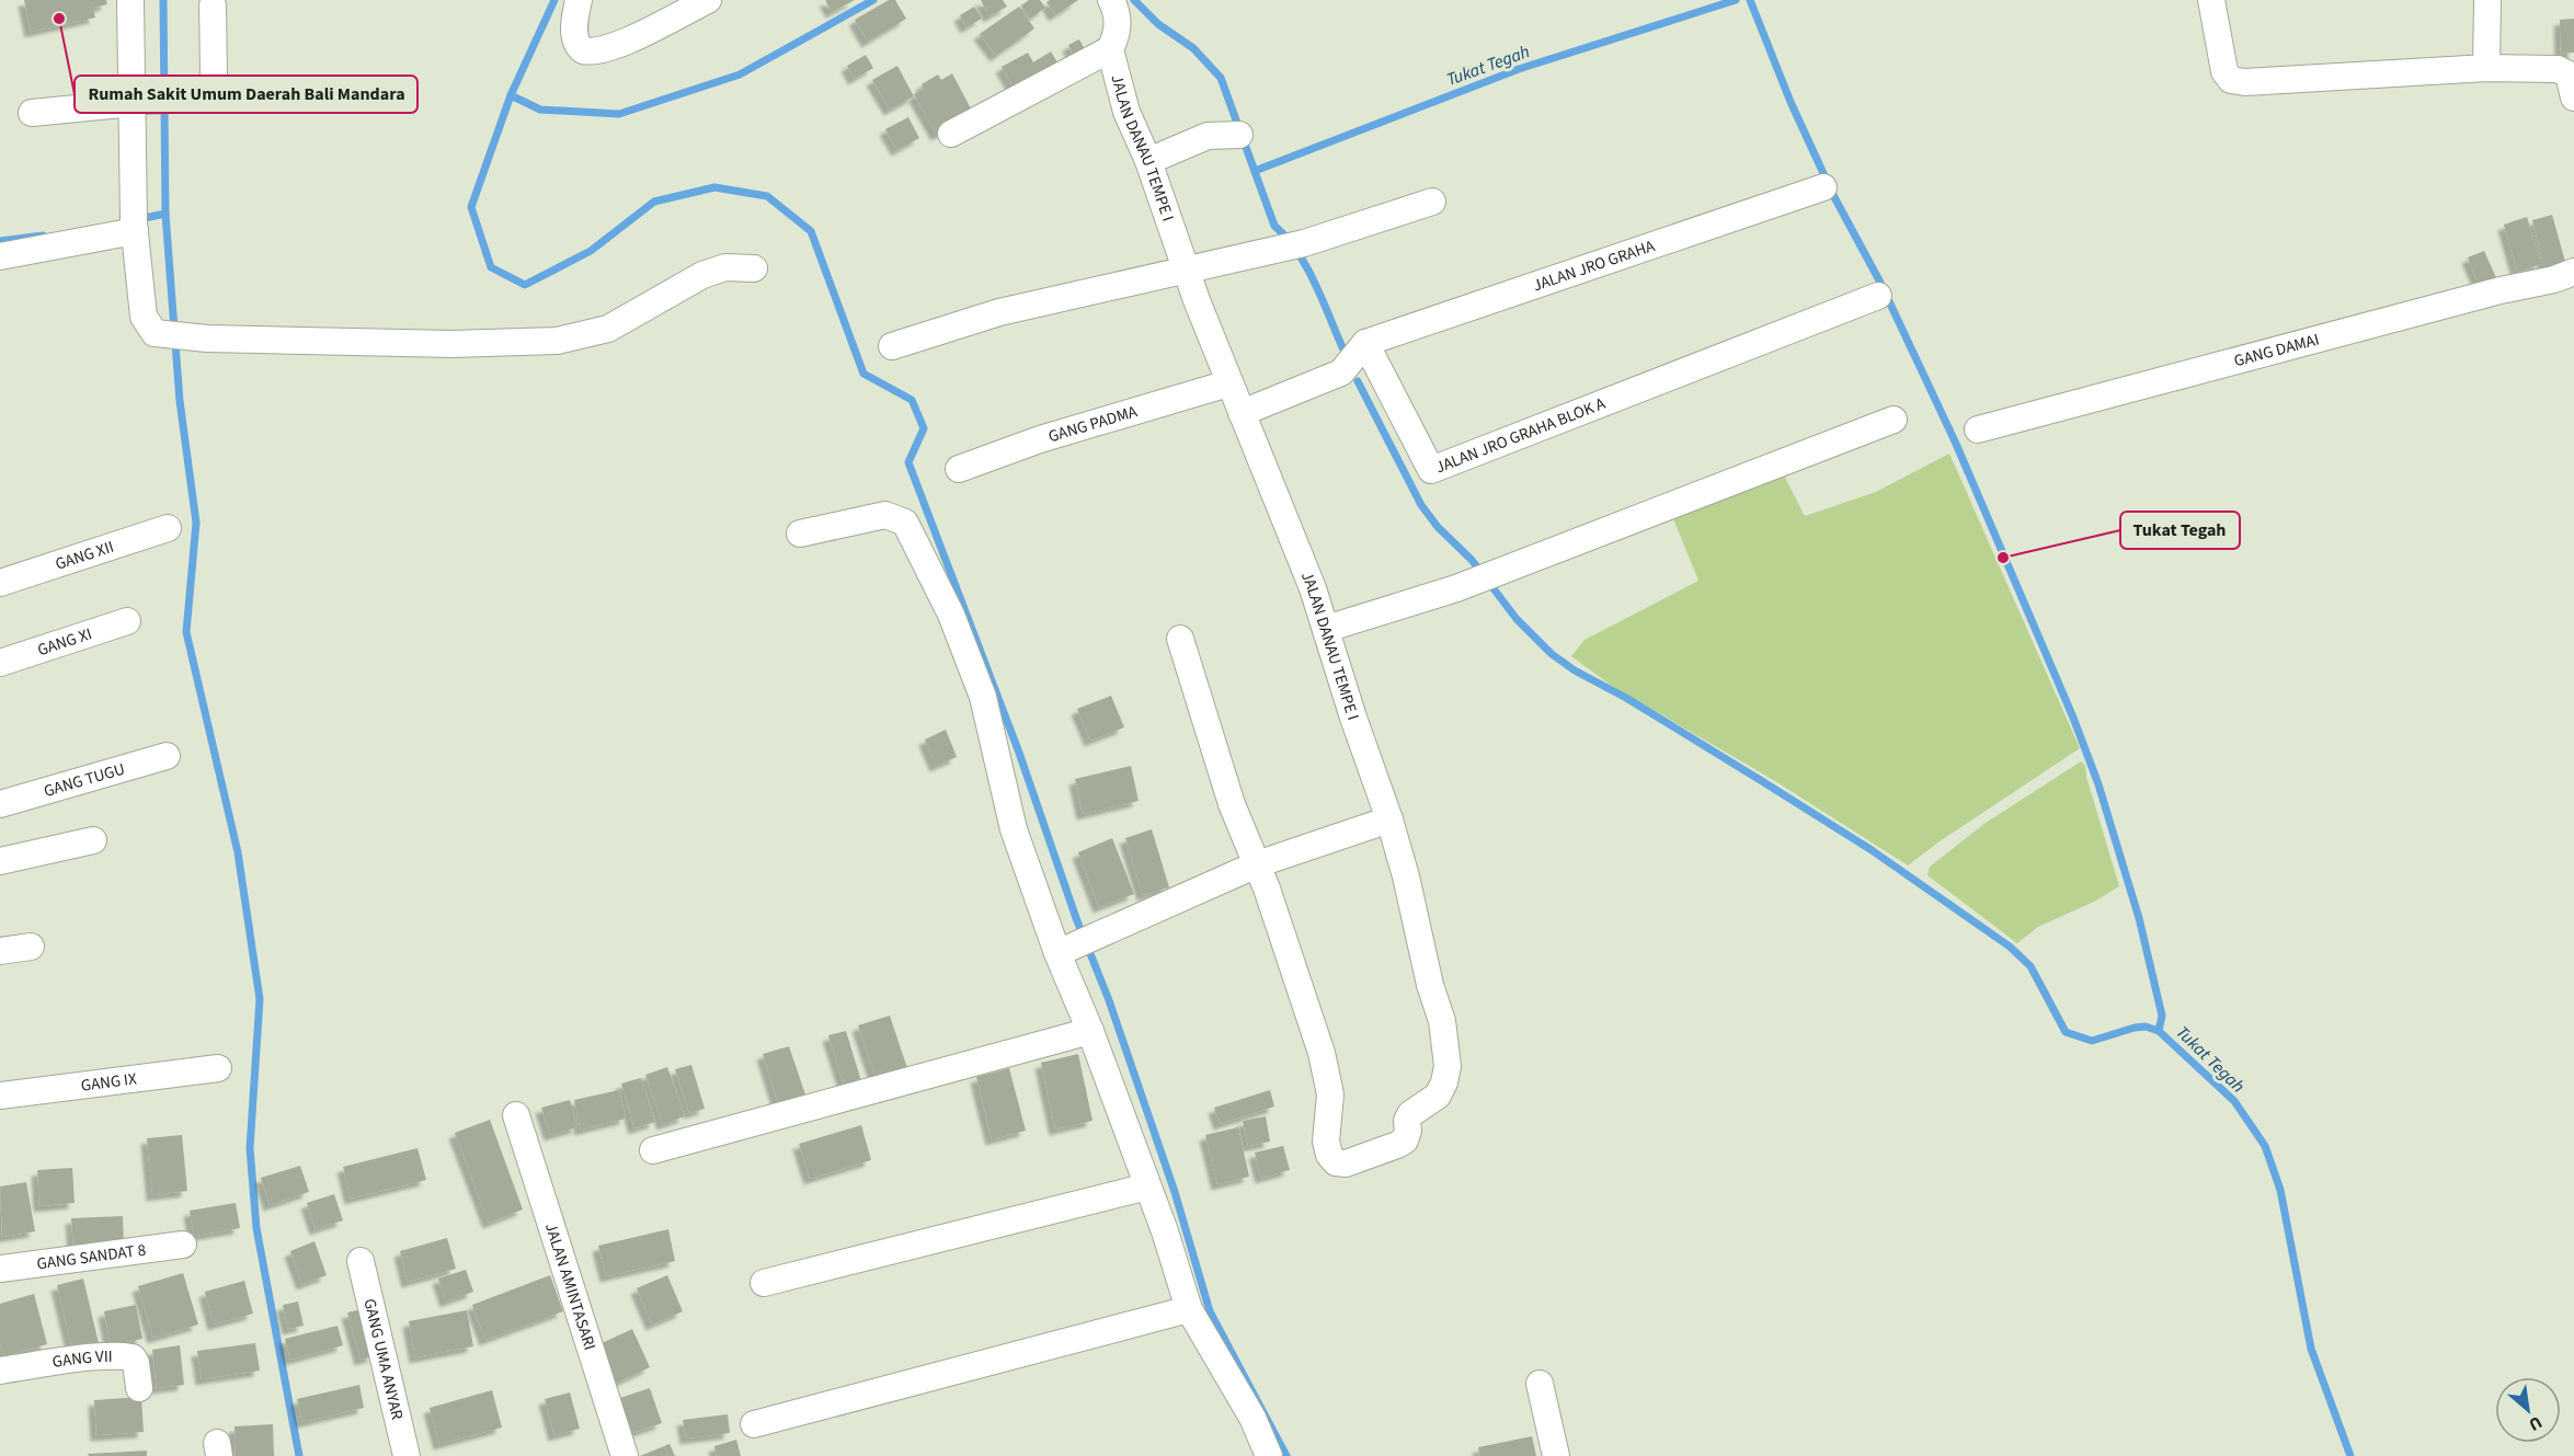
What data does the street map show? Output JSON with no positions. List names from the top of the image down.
{
  "streets": {
    "street": [
      "JALAN DANAU TEMPE I",
      "JALAN JRO GRAHA",
      "GANG DAMAI",
      "GANG PADMA",
      "JALAN JRO GRAHA BLOK A",
      "GANG XII",
      "GANG XI",
      "GANG TUGU",
      "GANG IX",
      "GANG SANDAT 8",
      "JALAN AMINTASARI",
      "GANG UMA ANYAR",
      "GANG VII"
    ]
  },
  "crossings": [
    ["JALAN DANAU TEMPE I", "GANG PADMA"],
    ["JALAN JRO GRAHA", "JALAN JRO GRAHA BLOK A"]
  ],
  "water": ["Tukat Tegah"],
  "places": ["Rumah Sakit Umum Daerah Bali Mandara", "Tukat Tegah"],
  "north": "bottom right"
}
